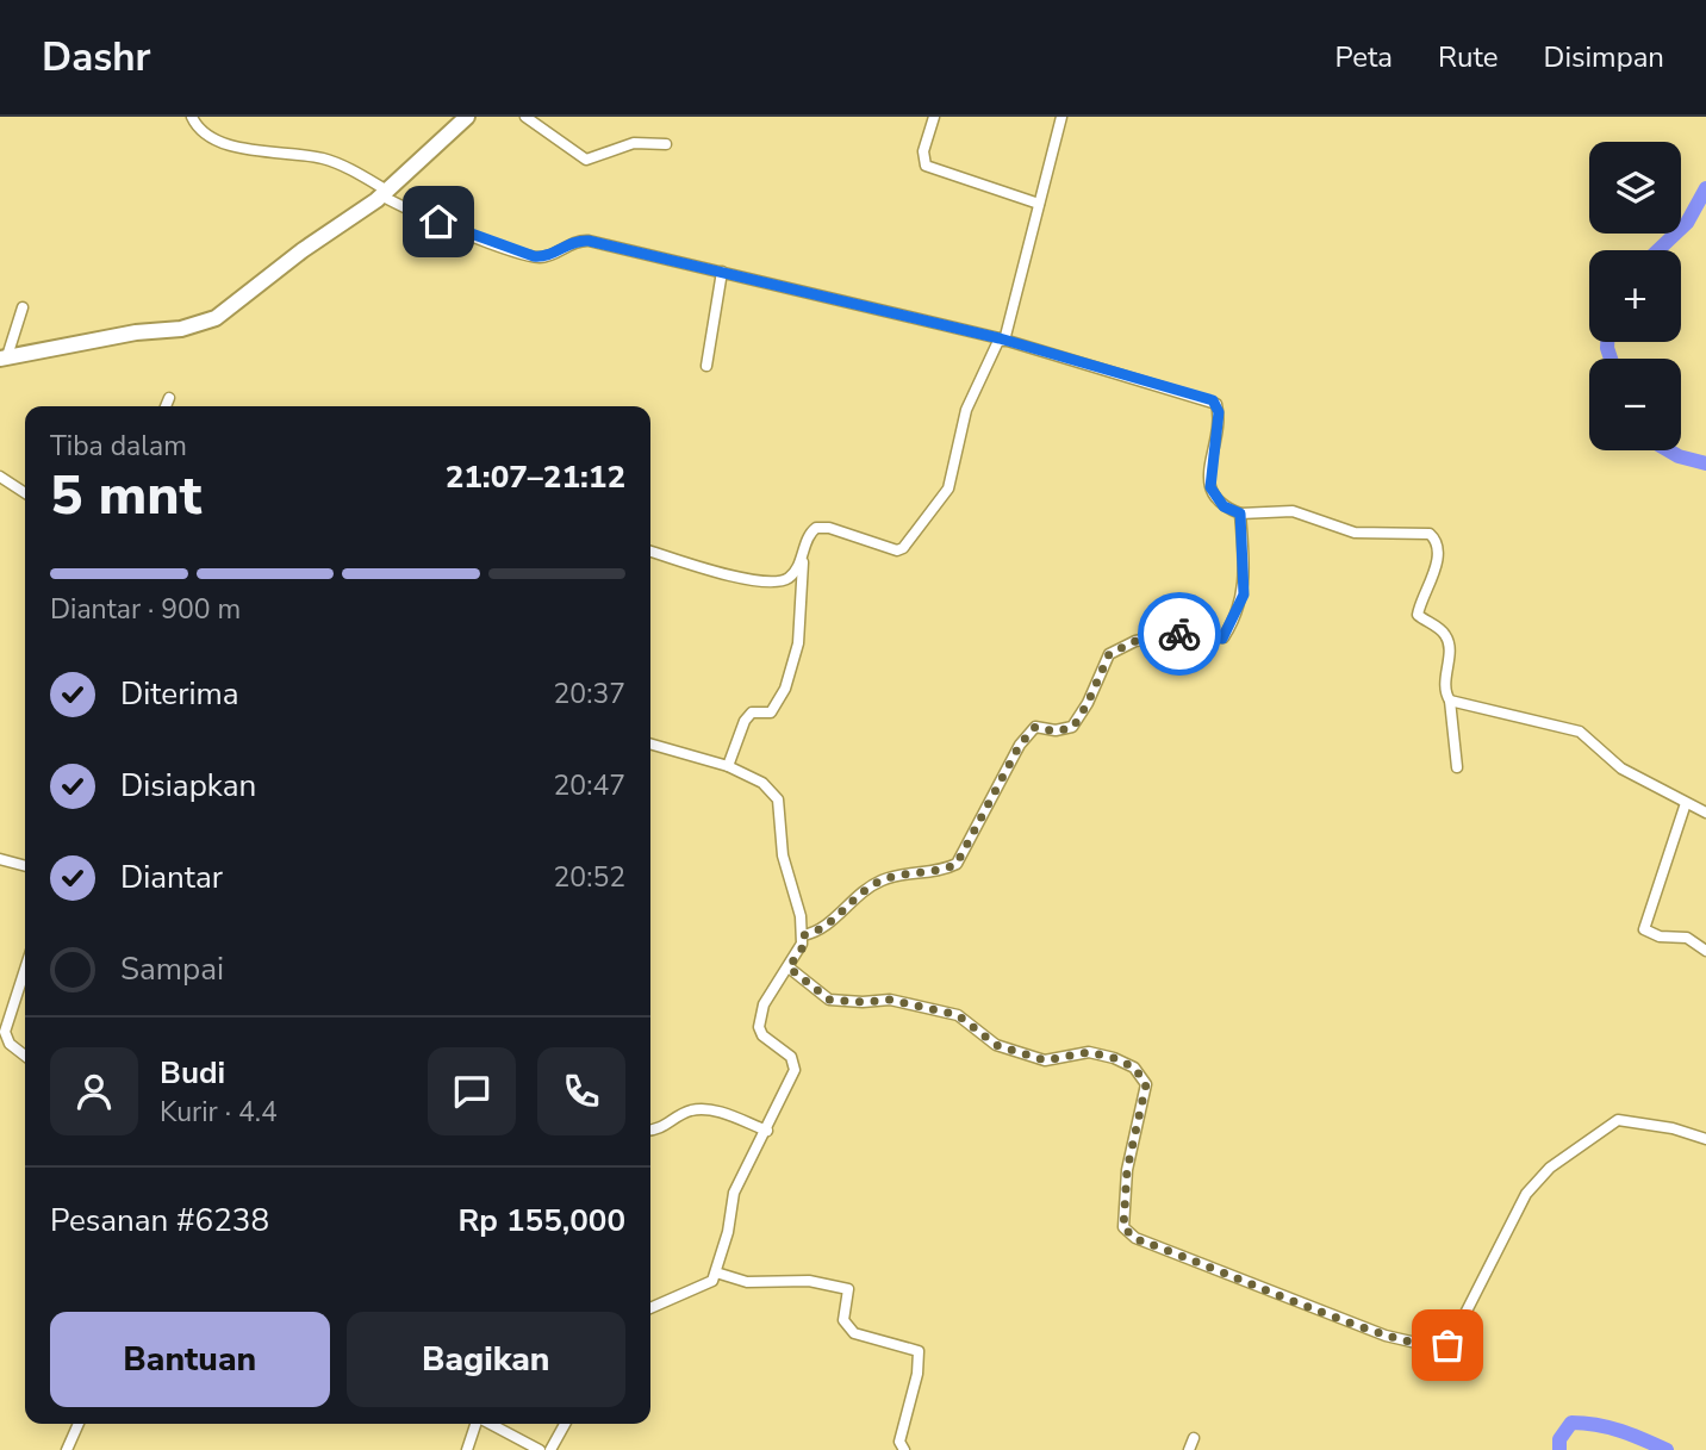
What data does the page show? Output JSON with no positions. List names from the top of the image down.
{
  "page": {
    "header": "Dashr",
    "nav": ["Peta", "Rute", "Disimpan"],
    "map_buttons": ["+", "−"],
    "heading": ["5 mnt", "Tiba dalam", "21:07–21:12"],
    "panel": [
      "Budi",
      "Kurir · 4.4",
      "Pesanan #6238",
      "Rp 155,000"
    ],
    "bar": "Diantar · 900 m",
    "list": [
      ["Diterima", "20:37"],
      ["Disiapkan", "20:47"],
      ["Diantar", "20:52"],
      "Sampai"
    ],
    "buttons": ["Bantuan", "Bagikan"]
  }
}
